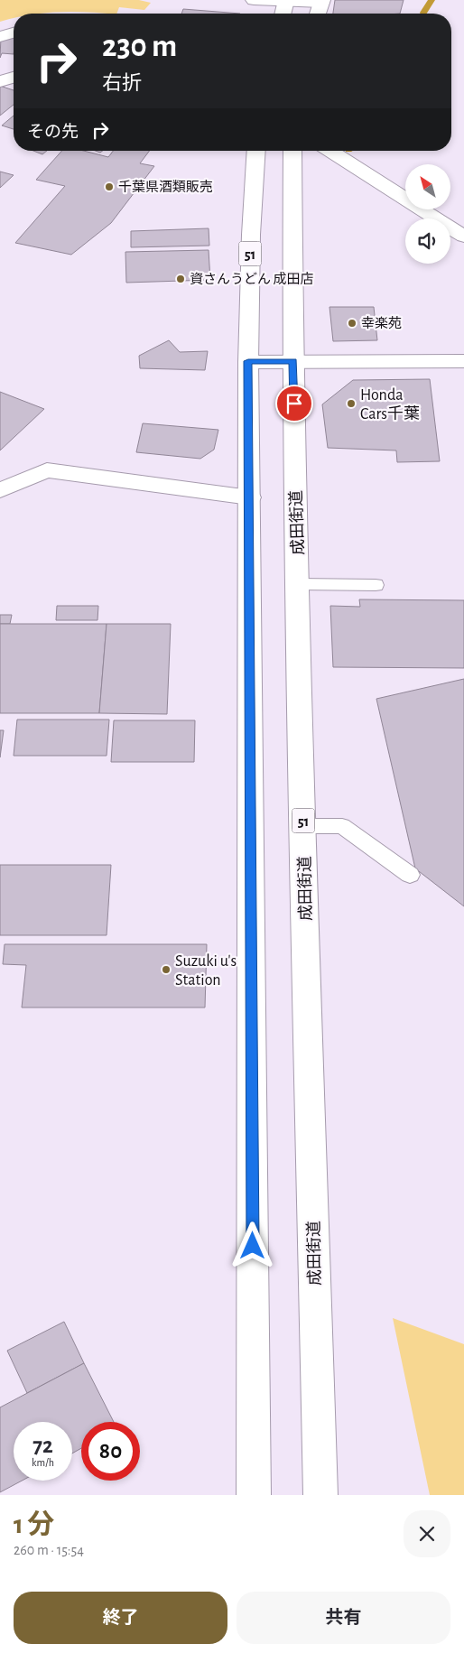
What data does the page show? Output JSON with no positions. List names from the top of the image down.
{
  "streets": {
    "main road": ["51", "成田街道"]
  },
  "places": [
    "千葉県酒類販売",
    "資さんうどん 成田店",
    "幸楽苑",
    "Honda Cars千葉",
    "Suzuki u's Station"
  ],
  "north": "top left",
  "page": {
    "turn": ["230 m", "右折"],
    "then": "その先",
    "speed": "72 km/h",
    "limit": "80",
    "heading": ["1 分", "260 m · 15:54"],
    "buttons": ["終了", "共有"]
  }
}
